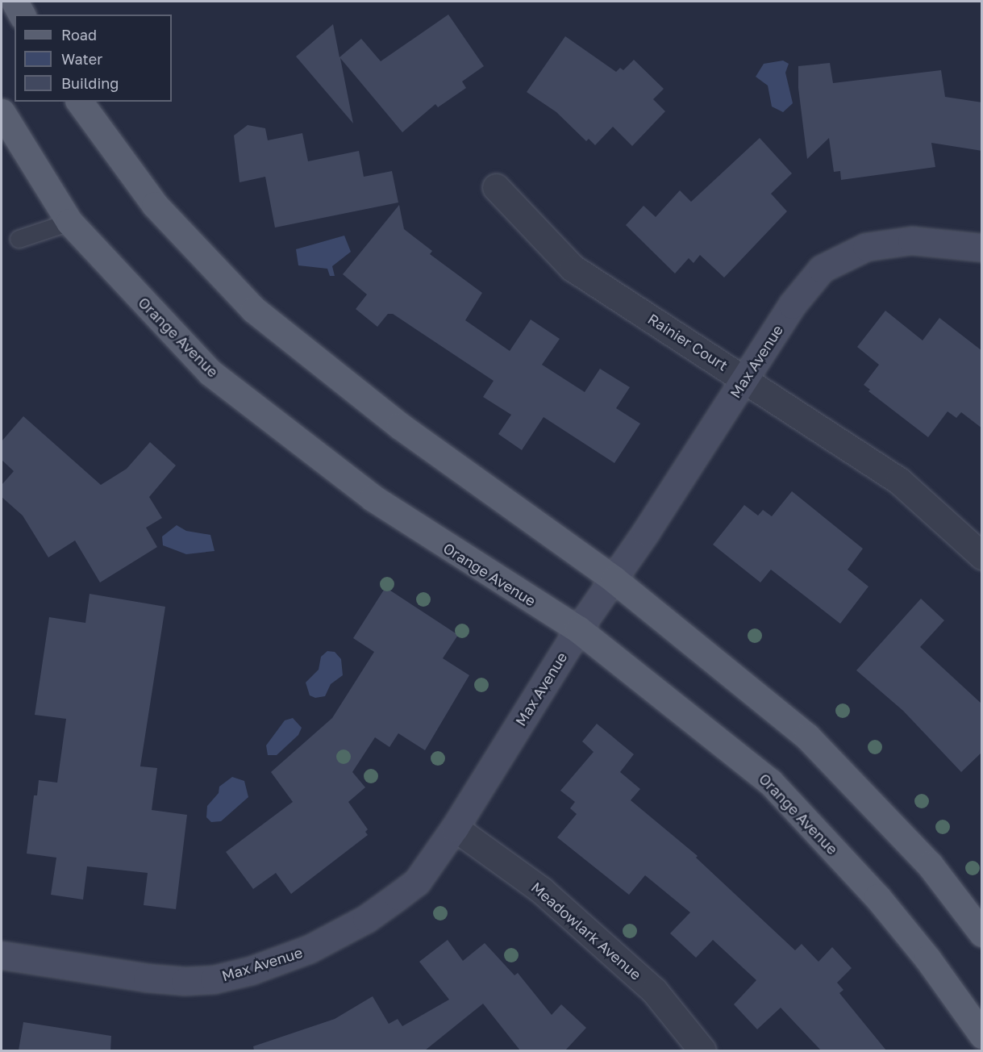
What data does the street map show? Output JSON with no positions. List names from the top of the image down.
{
  "streets": {
    "main road": ["Orange Avenue"],
    "street": ["Rainier Court", "Max Avenue", "Meadowlark Avenue"]
  },
  "crossings": [
    ["Orange Avenue", "Max Avenue"],
    ["Rainier Court", "Max Avenue"],
    ["Max Avenue", "Meadowlark Avenue"]
  ],
  "legend": ["Road", "Water", "Building"]
}
